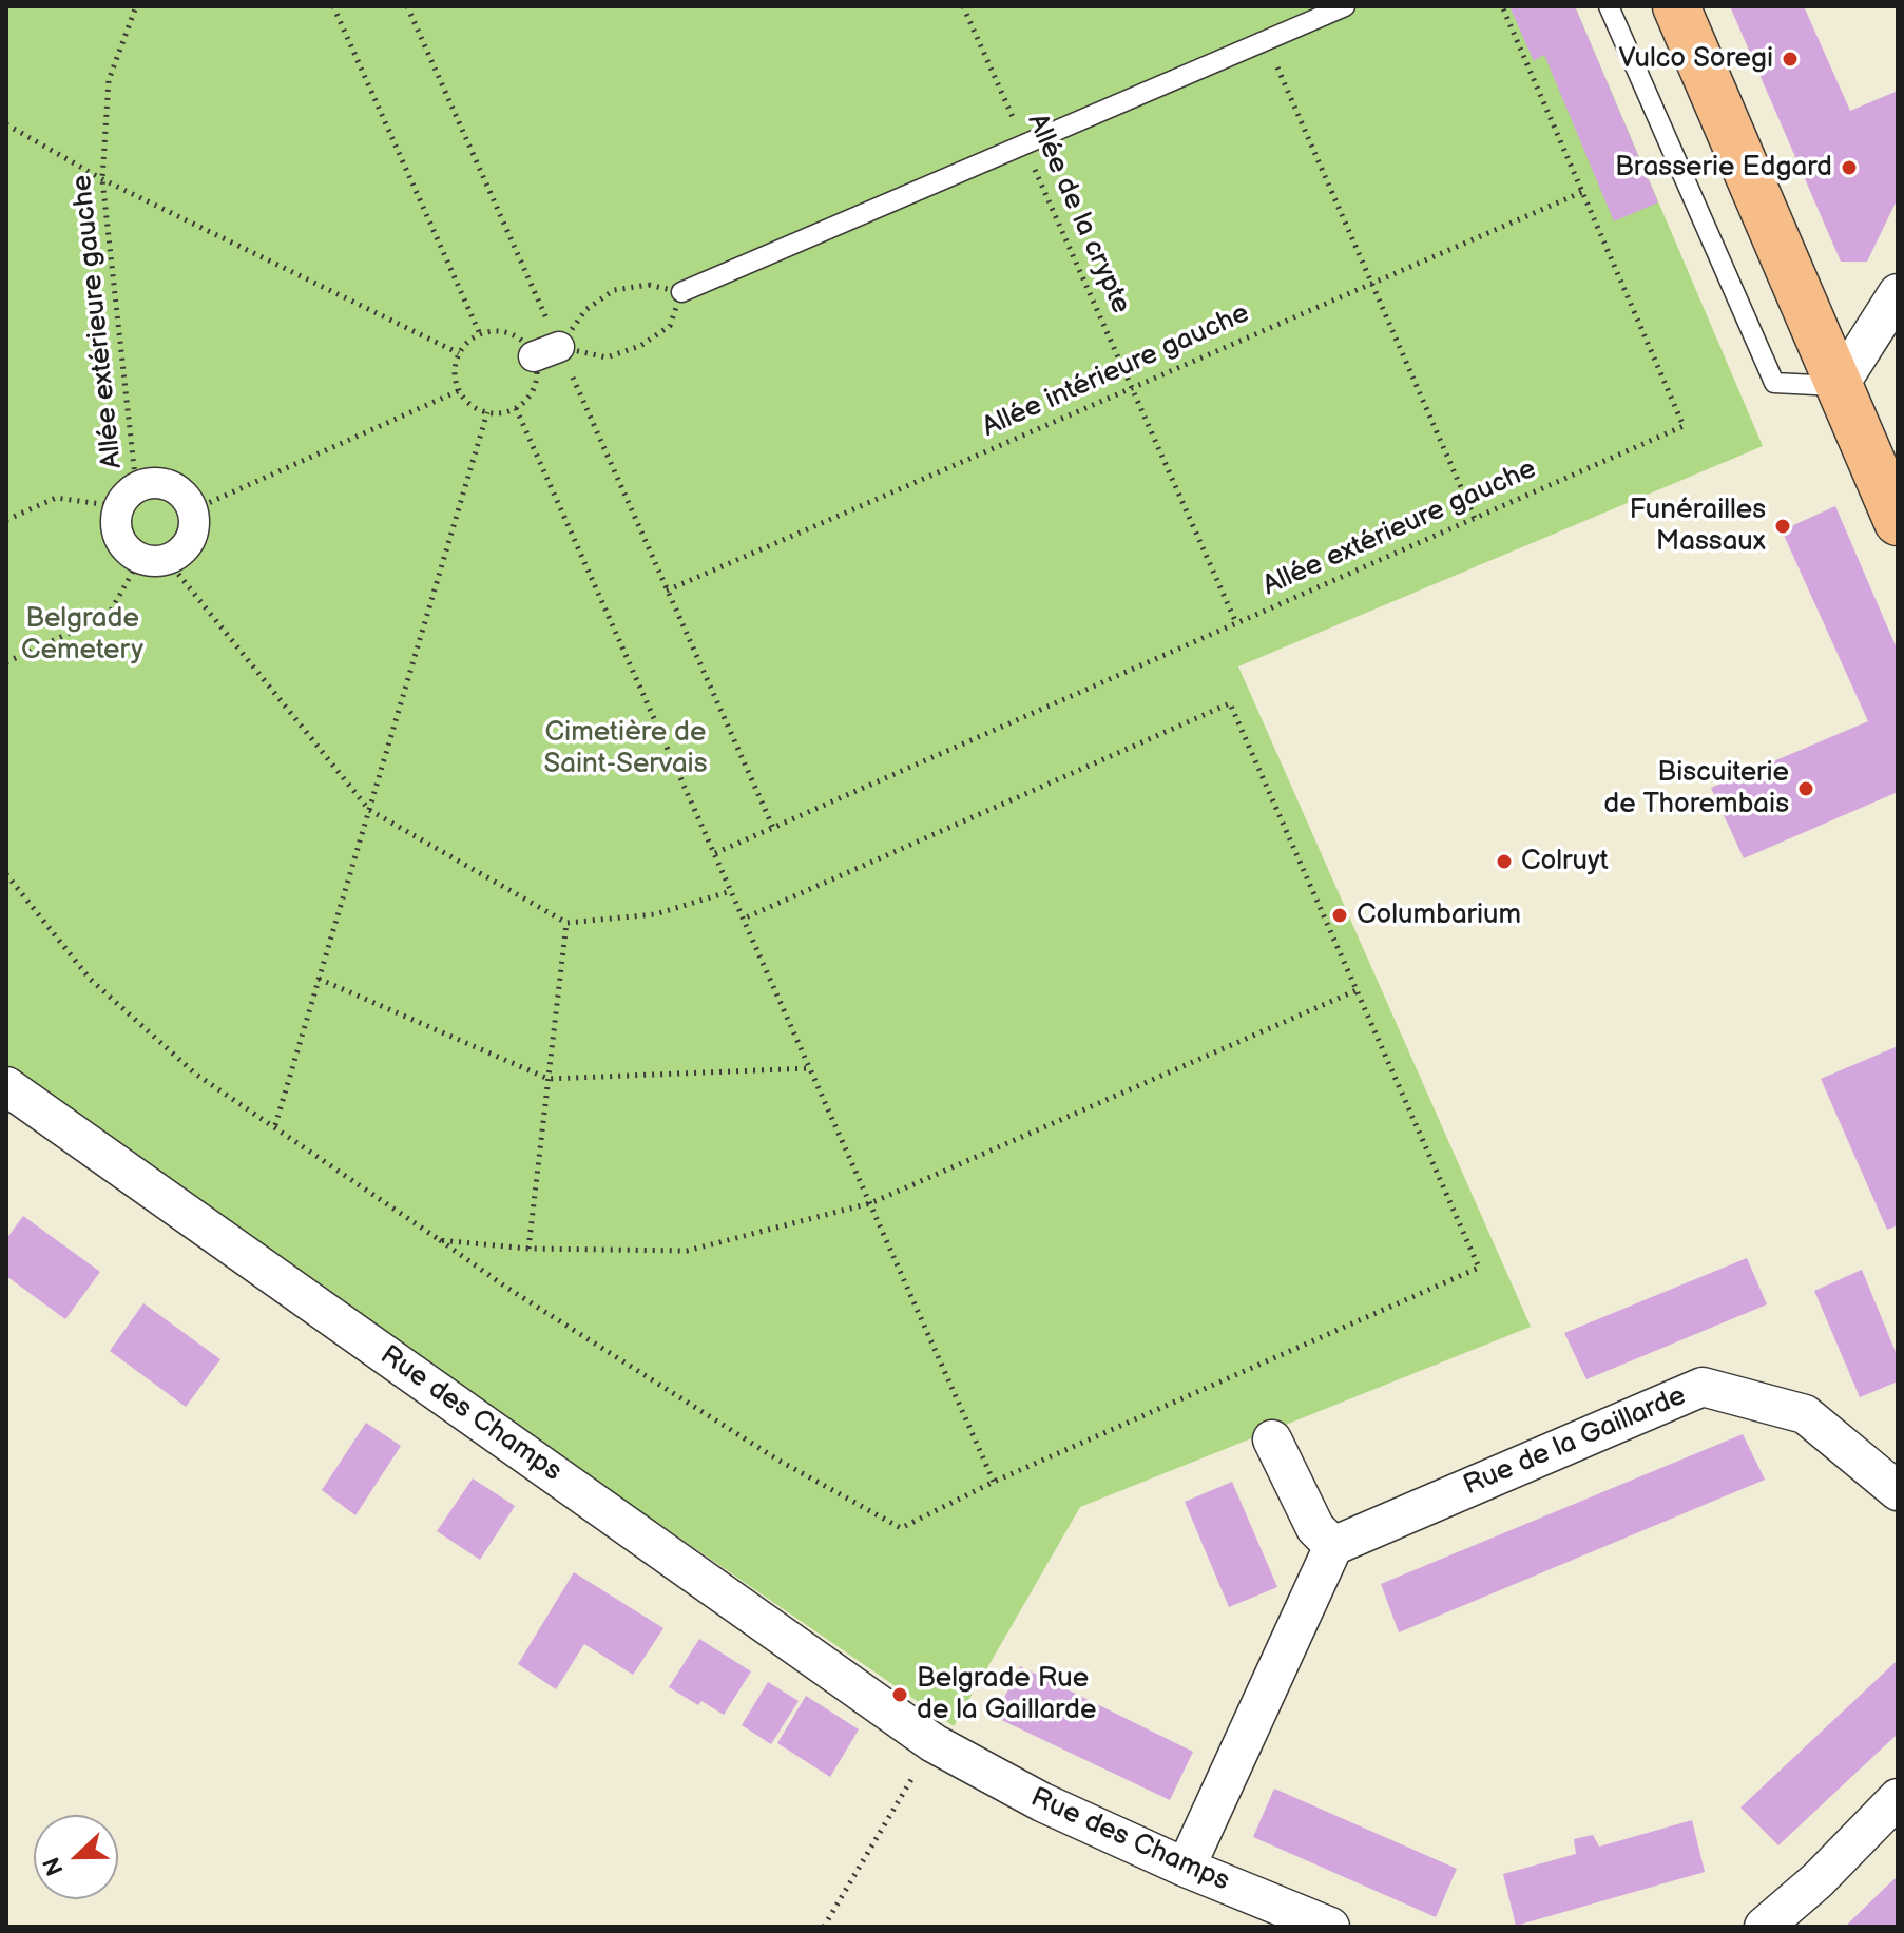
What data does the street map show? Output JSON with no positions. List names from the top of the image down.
{
  "streets": {
    "street": ["Rue des Champs", "Rue de la Gaillarde"],
    "path": ["Allée de la crypte", "Allée extérieure gauche", "Allée intérieure gauche"]
  },
  "crossings": [
    ["Allée de la crypte", "Allée extérieure gauche"],
    ["Allée de la crypte", "Allée intérieure gauche"],
    ["Allée extérieure gauche", "Allée intérieure gauche"]
  ],
  "parks": ["Belgrade Cemetery", "Cimetière de Saint-Servais"],
  "places": [
    "Vulco Soregi",
    "Brasserie Edgard",
    "Funérailles Massaux",
    "Biscuiterie de Thorembais",
    "Colruyt",
    "Columbarium",
    "Belgrade Rue de la Gaillarde"
  ],
  "north": "left"
}
